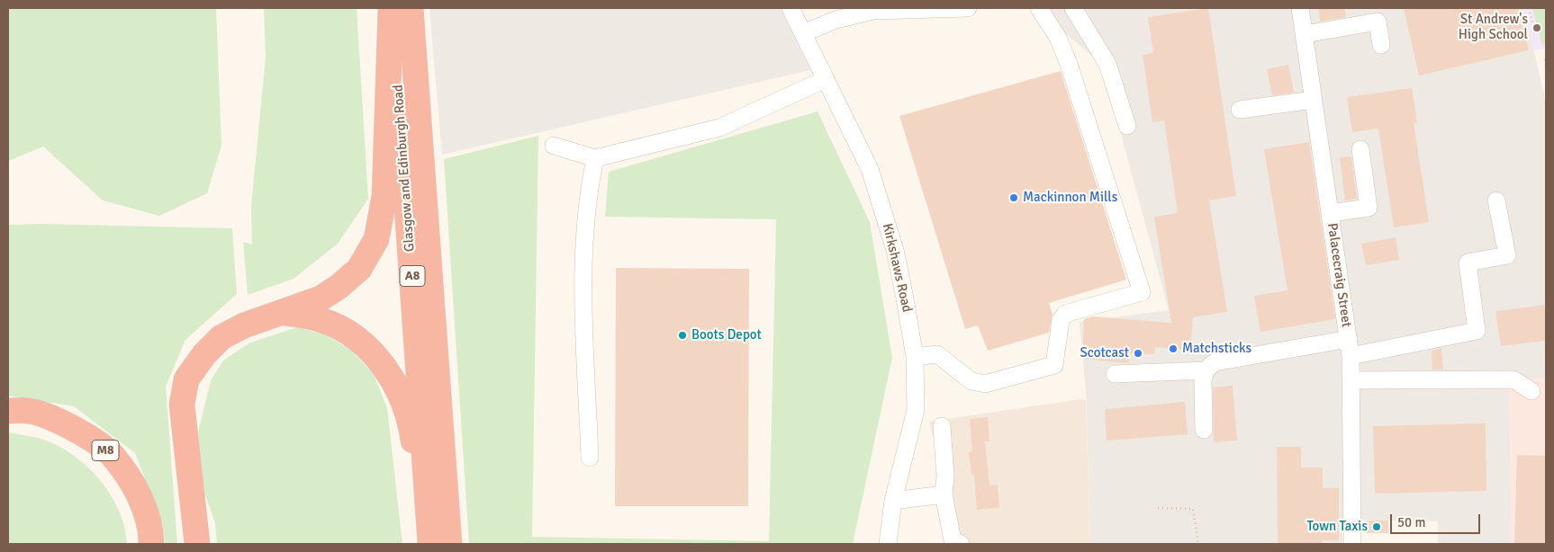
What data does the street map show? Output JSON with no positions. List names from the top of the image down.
{
  "streets": {
    "highway": ["Glasgow and Edinburgh Road", "A8", "M8"],
    "street": ["Kirkshaws Road", "Palacecraig Street"]
  },
  "crossings": [
    ["Glasgow and Edinburgh Road", "A8"]
  ],
  "places": [
    "St Andrew's High School",
    "Mackinnon Mills",
    "Boots Depot",
    "Matchsticks",
    "Scotcast",
    "Town Taxis"
  ],
  "scale_bar": "50 m"
}
